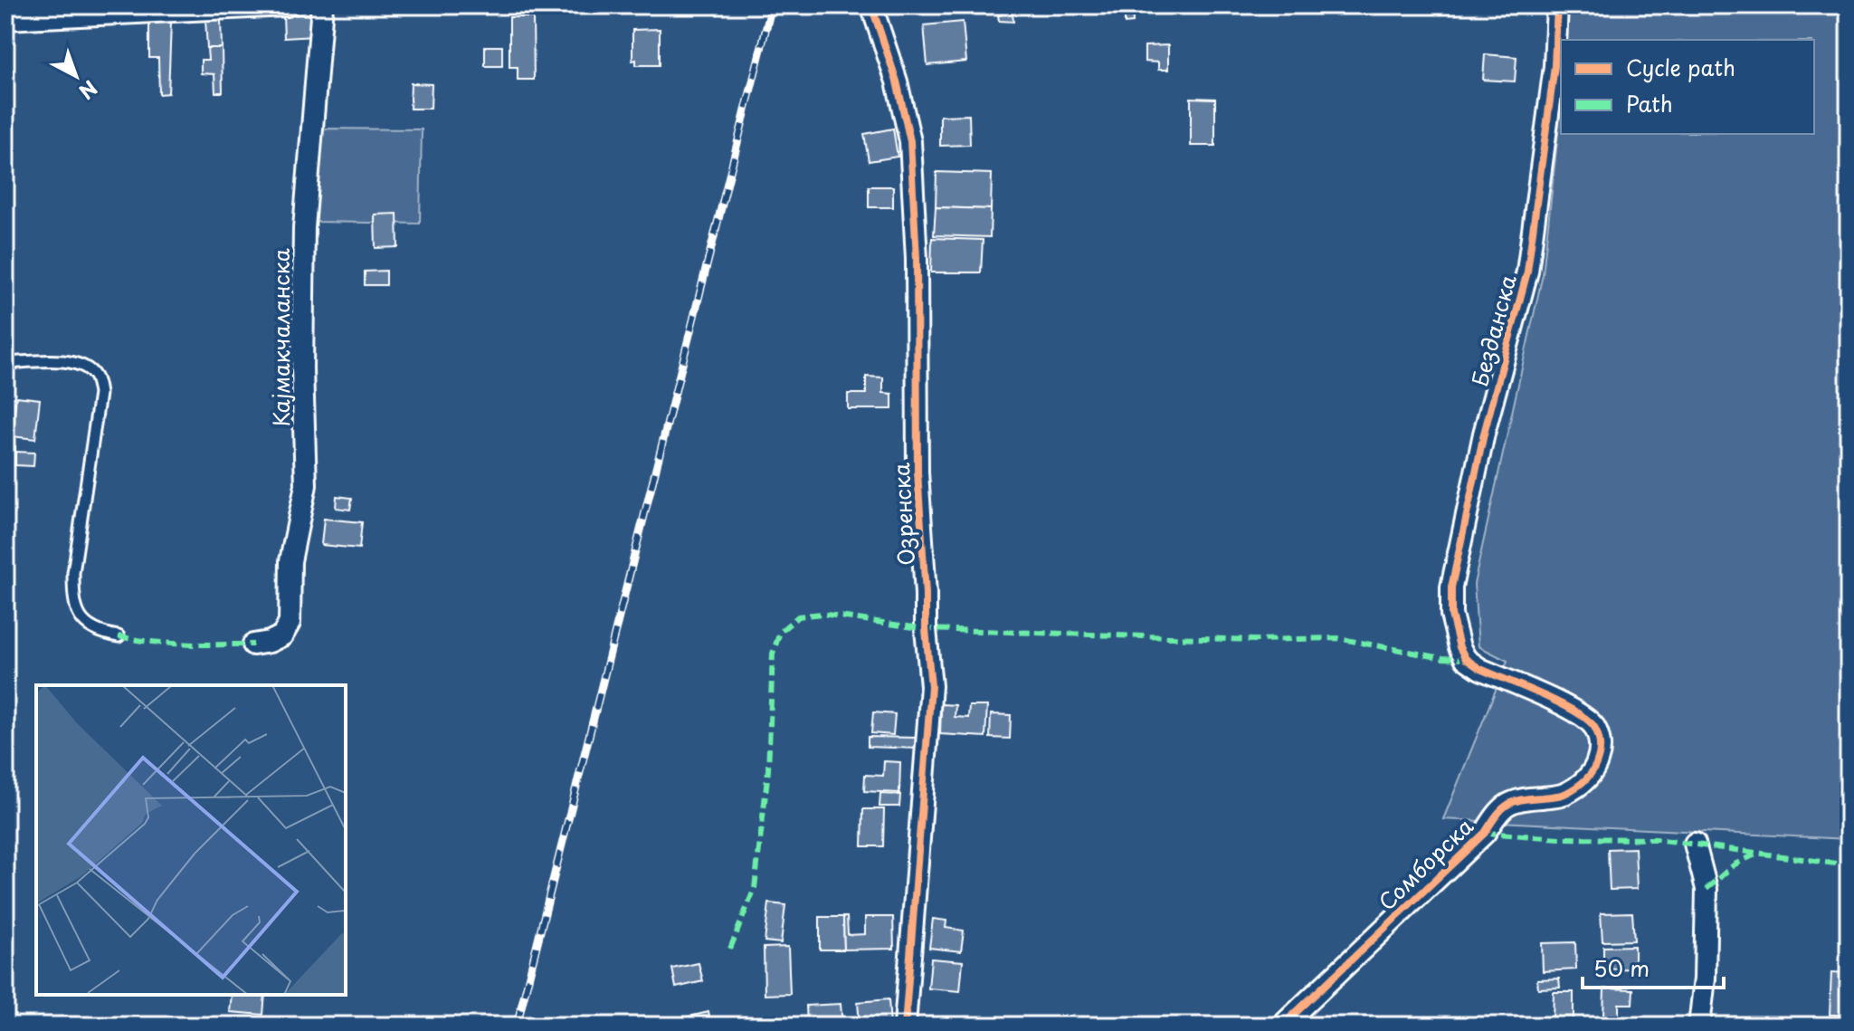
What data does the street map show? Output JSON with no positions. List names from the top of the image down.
{
  "streets": {
    "street": [
      "Безданска",
      "Кајмакчаланска",
      "Озренска",
      "Сомборска"
    ]
  },
  "crossings": [
    ["Безданска", "Сомборска"]
  ],
  "legend": ["Cycle path", "Path"],
  "scale_bar": "50 m",
  "north": "bottom right"
}
